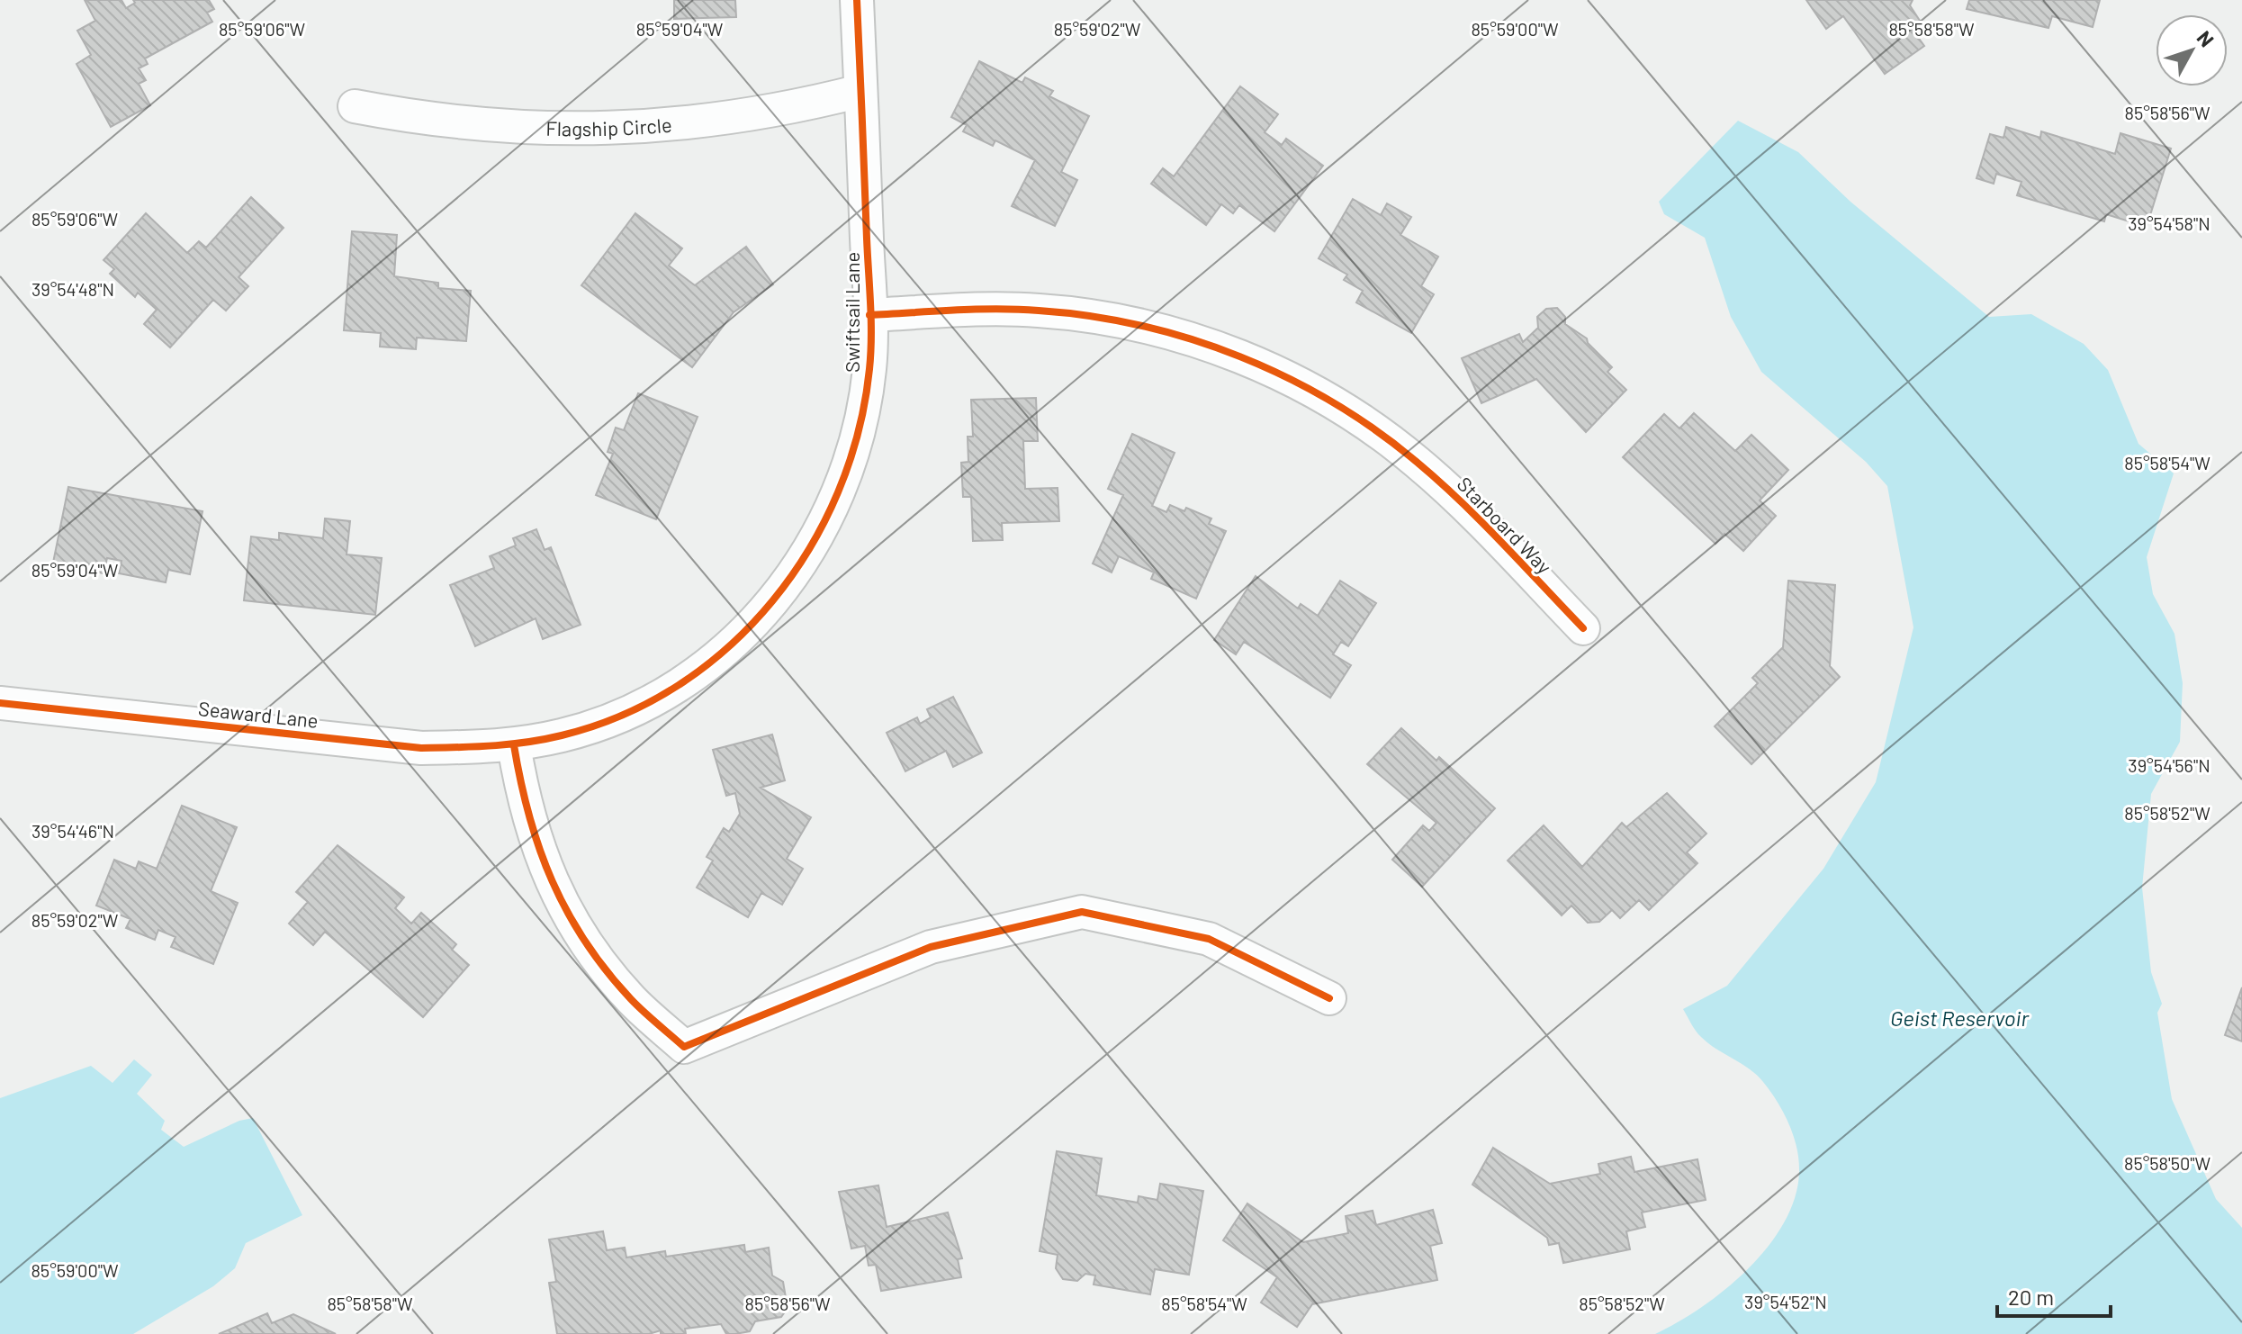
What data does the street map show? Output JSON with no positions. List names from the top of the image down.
{
  "streets": {
    "street": [
      "Flagship Circle",
      "Swiftsail Lane",
      "Starboard Way",
      "Seaward Lane"
    ]
  },
  "crossings": [
    ["Flagship Circle", "Swiftsail Lane"],
    ["Swiftsail Lane", "Starboard Way"],
    ["Swiftsail Lane", "Seaward Lane"]
  ],
  "water": ["Geist Reservoir"],
  "scale_bar": "20 m",
  "north": "top right",
  "coordinates": [
    "85°59'06\"W",
    "85°59'04\"W",
    "85°59'02\"W",
    "85°59'00\"W",
    "85°58'58\"W",
    "85°58'56\"W",
    "39°54'58\"N",
    "39°54'48\"N",
    "85°58'54\"W",
    "39°54'56\"N",
    "85°58'52\"W",
    "39°54'46\"N",
    "85°58'50\"W",
    "39°54'52\"N"
  ]
}
